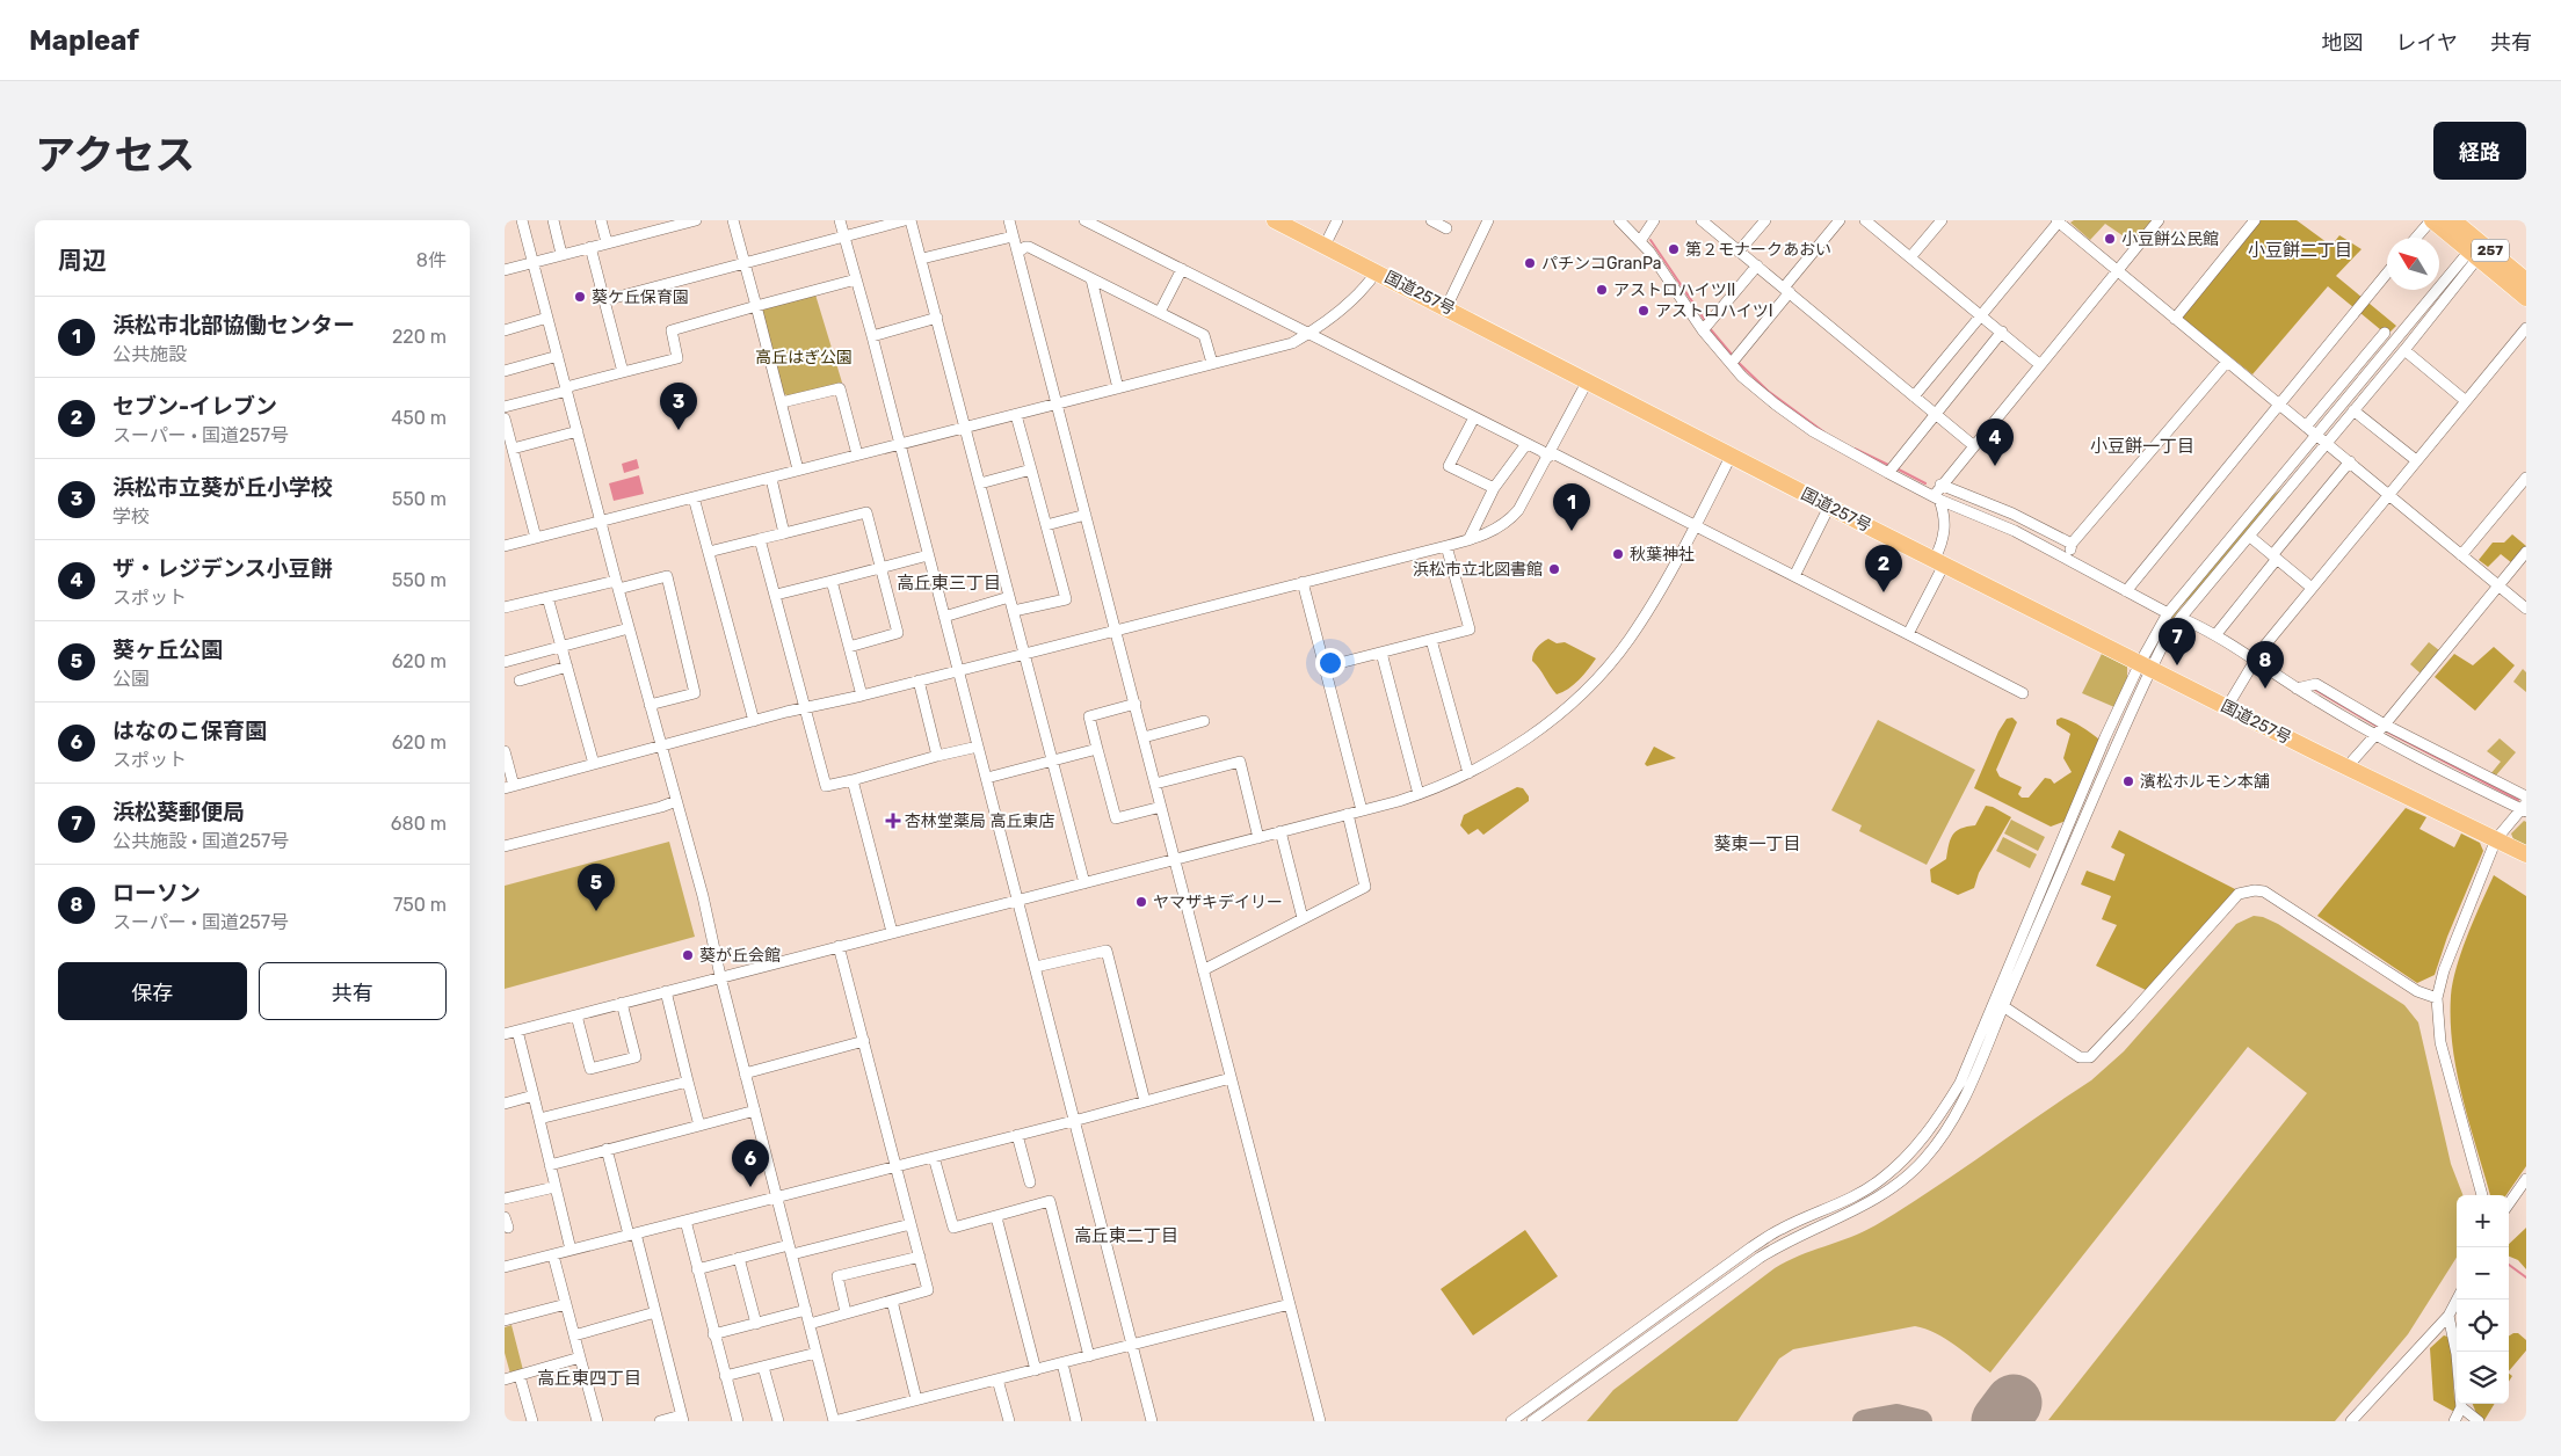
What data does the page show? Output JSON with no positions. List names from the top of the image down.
{
  "streets": {
    "highway": ["257", "国道257号"]
  },
  "districts": [
    "小豆餅二丁目",
    "小豆餅一丁目",
    "高丘東三丁目",
    "葵東一丁目",
    "高丘東二丁目",
    "高丘東四丁目"
  ],
  "parks": ["高丘はぎ公園"],
  "places": {
    "other": [
      "小豆餅公民館",
      "第２モナークあおい",
      "パチンコGranPa",
      "アストロハイツII",
      "葵ケ丘保育園",
      "アストロハイツI",
      "秋葉神社",
      "浜松市立北図書館",
      "濱松ホルモン本舗",
      "ヤマザキデイリー",
      "葵が丘会館"
    ],
    "health": ["杏林堂薬局 高丘東店"]
  },
  "north": "top left",
  "page": {
    "header": "Mapleaf",
    "nav": ["地図", "レイヤ", "共有"],
    "title": "アクセス",
    "buttons": [
      "経路",
      ["保存", "共有"]
    ],
    "heading": ["周辺", "8件"],
    "list": [
      {
        "mark": "1",
        "name": "浜松市北部協働センター",
        "note": "公共施設",
        "value": "220 m"
      },
      {
        "mark": "2",
        "name": "セブン-イレブン",
        "note": "スーパー · 国道257号",
        "value": "450 m"
      },
      {
        "mark": "3",
        "name": "浜松市立葵が丘小学校",
        "note": "学校",
        "value": "550 m"
      },
      {
        "mark": "4",
        "name": "ザ・レジデンス小豆餅",
        "note": "スポット",
        "value": "550 m"
      },
      {
        "mark": "5",
        "name": "葵ヶ丘公園",
        "note": "公園",
        "value": "620 m"
      },
      {
        "mark": "6",
        "name": "はなのこ保育園",
        "note": "スポット",
        "value": "620 m"
      },
      {
        "mark": "7",
        "name": "浜松葵郵便局",
        "note": "公共施設 · 国道257号",
        "value": "680 m"
      },
      {
        "mark": "8",
        "name": "ローソン",
        "note": "スーパー · 国道257号",
        "value": "750 m"
      }
    ],
    "pins": [
      "3",
      "4",
      "1",
      "2",
      "7",
      "8",
      "5",
      "6"
    ],
    "map_buttons": ["+", "−"]
  }
}
